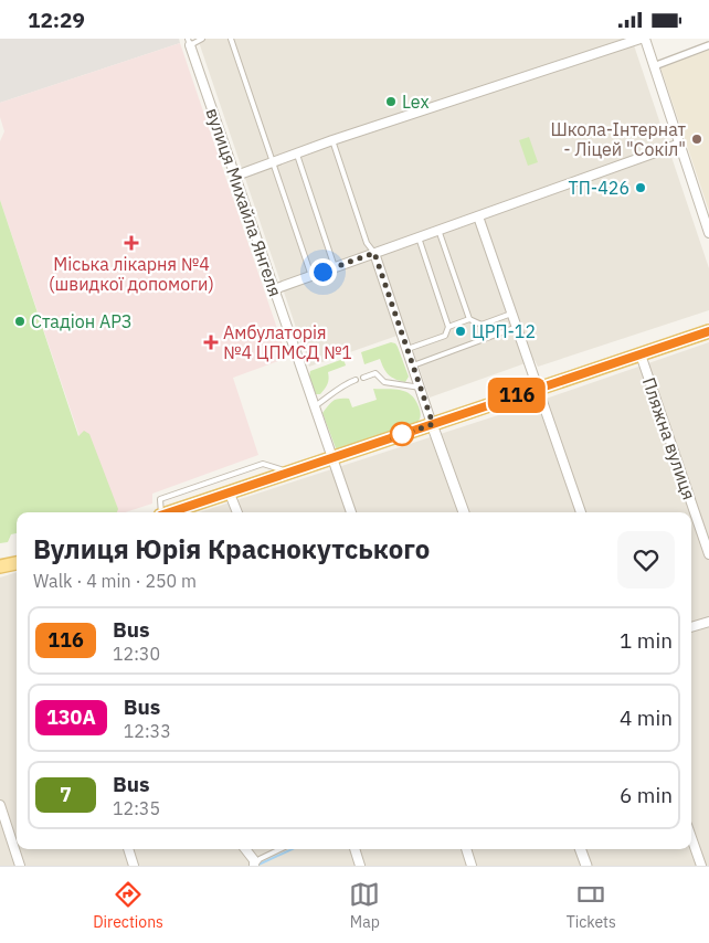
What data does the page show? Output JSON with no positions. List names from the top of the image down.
{
  "streets": {
    "street": ["вулиця Михайла Янгеля", "Пляжна вулиця"]
  },
  "places": {
    "other": [
      "Lex",
      "Школа-Інтернат - Ліцей \"Сокіл\"",
      "ТП-426",
      "Стадіон АРЗ",
      "ЦРП-12"
    ],
    "health": ["Міська лікарня №4 (швидкої допомоги)", "Амбулаторія №4 ЦПМСД №1"]
  },
  "lines": ["bus line 116"],
  "page": {
    "status": "12:29",
    "on_map": "116",
    "heading": ["Вулиця Юрія Краснокутського", "Walk · 4 min · 250 m"],
    "list": [
      {
        "mark": "116",
        "name": "Bus",
        "note": "12:30",
        "value": "1 min"
      },
      {
        "mark": "130А",
        "name": "Bus",
        "note": "12:33",
        "value": "4 min"
      },
      {
        "mark": "7",
        "name": "Bus",
        "note": "12:35",
        "value": "6 min"
      }
    ],
    "tabs": ["Directions", "Map", "Tickets"]
  }
}
